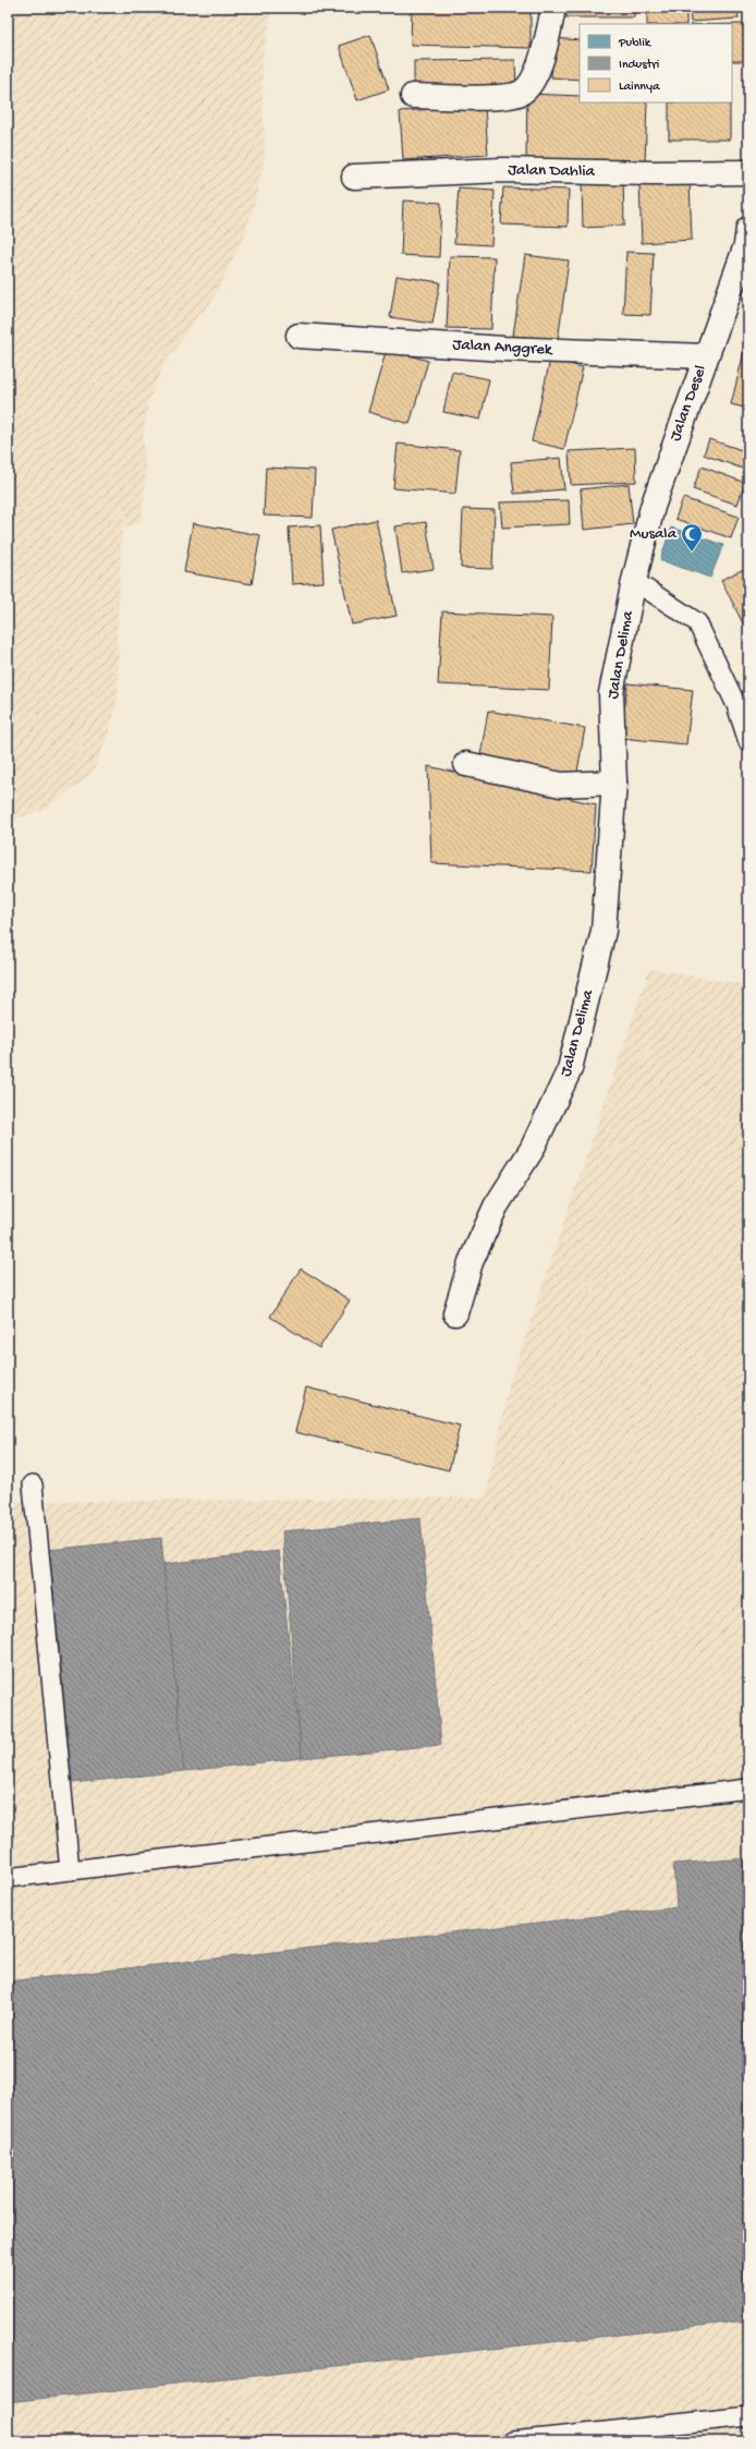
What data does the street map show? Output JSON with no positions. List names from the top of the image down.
{
  "streets": {
    "street": [
      "Jalan Dahlia",
      "Jalan Anggrek",
      "Jalan Desel",
      "Jalan Delima"
    ]
  },
  "crossings": [
    ["Jalan Anggrek", "Jalan Desel"],
    ["Jalan Desel", "Jalan Delima"]
  ],
  "places": {
    "mosque": ["Musala"]
  },
  "legend": ["Publik", "Industri", "Lainnya"]
}
